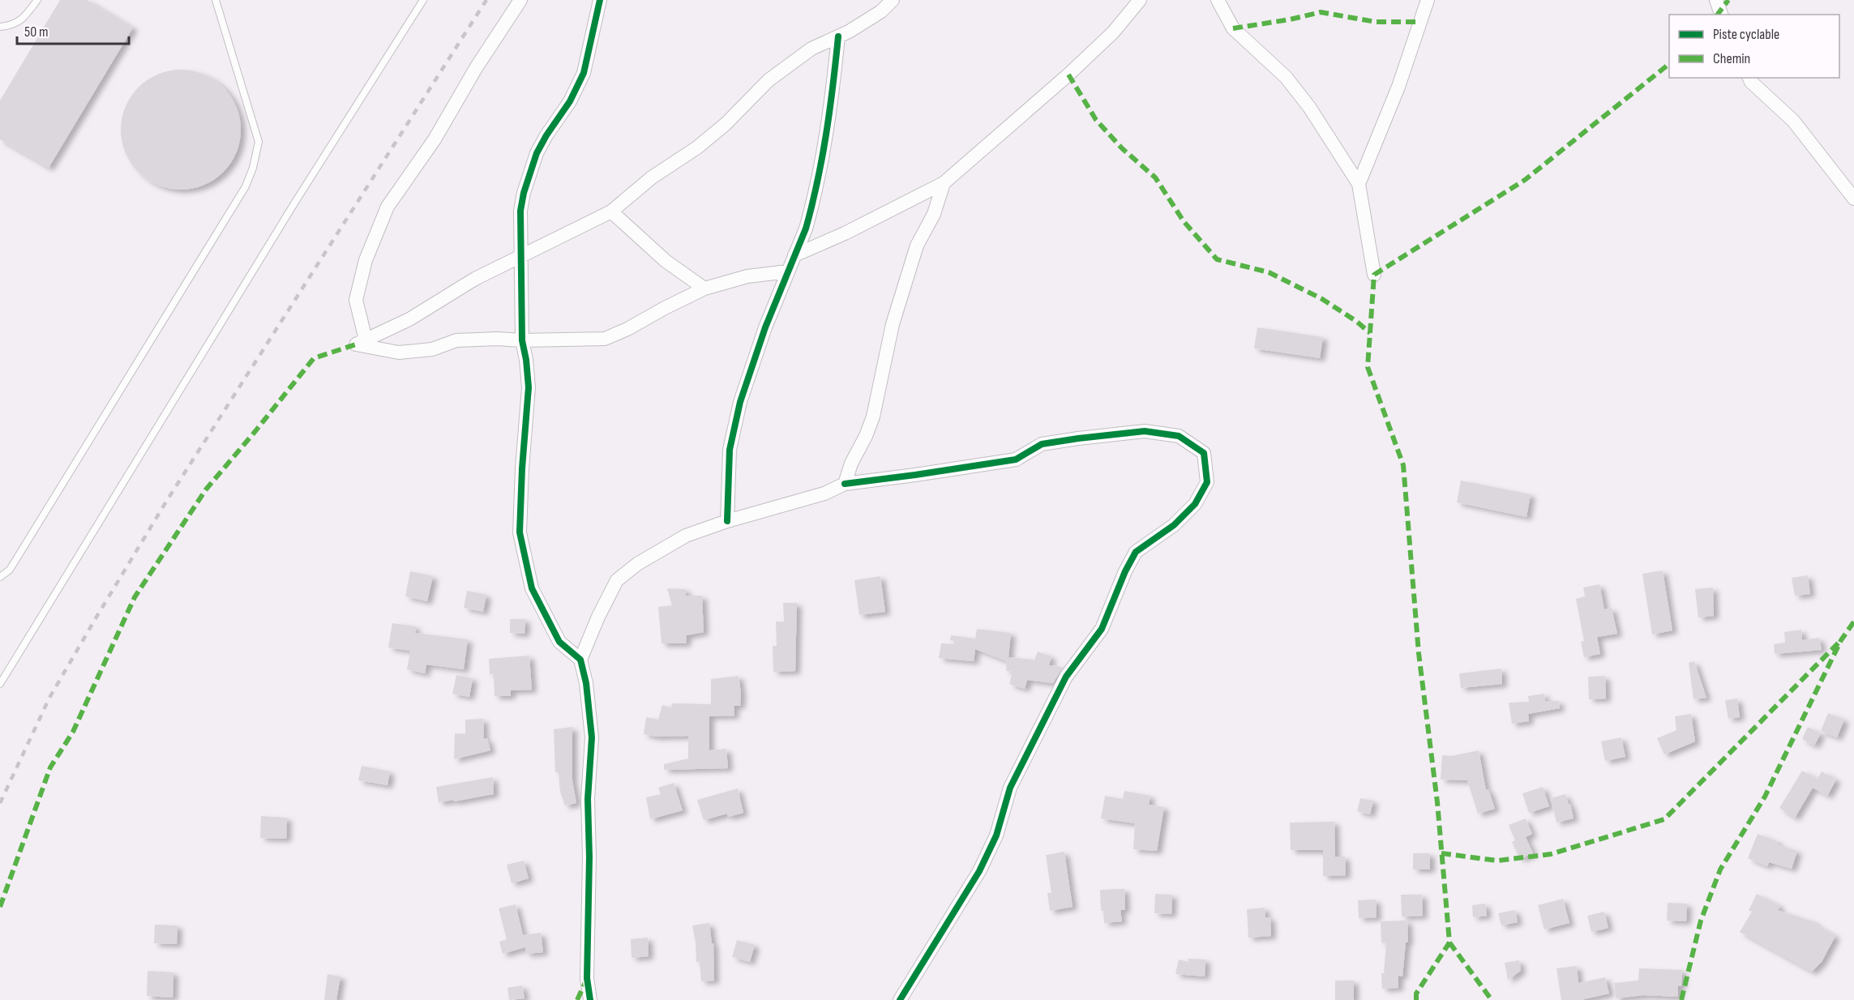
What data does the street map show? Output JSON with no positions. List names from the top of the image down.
{
  "legend": ["Piste cyclable", "Chemin"],
  "scale_bar": "50 m"
}
